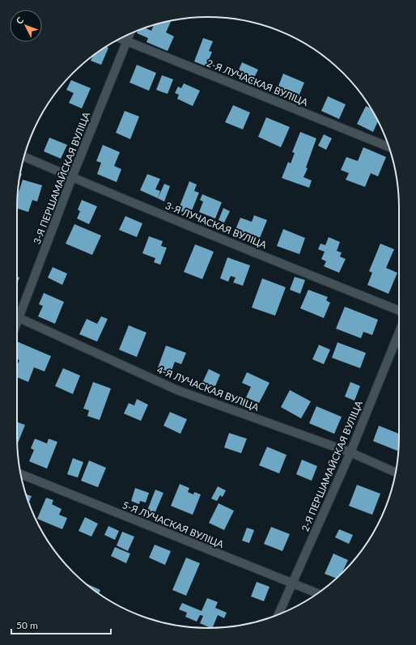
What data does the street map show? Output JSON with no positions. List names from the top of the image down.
{
  "streets": {
    "street": [
      "2-Я ЛУЧАСКАЯ ВУЛІЦА",
      "3-Я ПЕРШАМАЙСКАЯ ВУЛІЦА",
      "3-Я ЛУЧАСКАЯ ВУЛІЦА",
      "4-Я ЛУЧАСКАЯ ВУЛІЦА",
      "2-Я ПЕРШАМАЙСКАЯ ВУЛІЦА",
      "5-Я ЛУЧАСКАЯ ВУЛІЦА"
    ]
  },
  "crossings": [
    ["2-Я ЛУЧАСКАЯ ВУЛІЦА", "3-Я ПЕРШАМАЙСКАЯ ВУЛІЦА"],
    ["3-Я ПЕРШАМАЙСКАЯ ВУЛІЦА", "3-Я ЛУЧАСКАЯ ВУЛІЦА"],
    ["4-Я ЛУЧАСКАЯ ВУЛІЦА", "2-Я ПЕРШАМАЙСКАЯ ВУЛІЦА"],
    ["2-Я ПЕРШАМАЙСКАЯ ВУЛІЦА", "5-Я ЛУЧАСКАЯ ВУЛІЦА"]
  ],
  "scale_bar": "50 m",
  "north": "top left"
}
